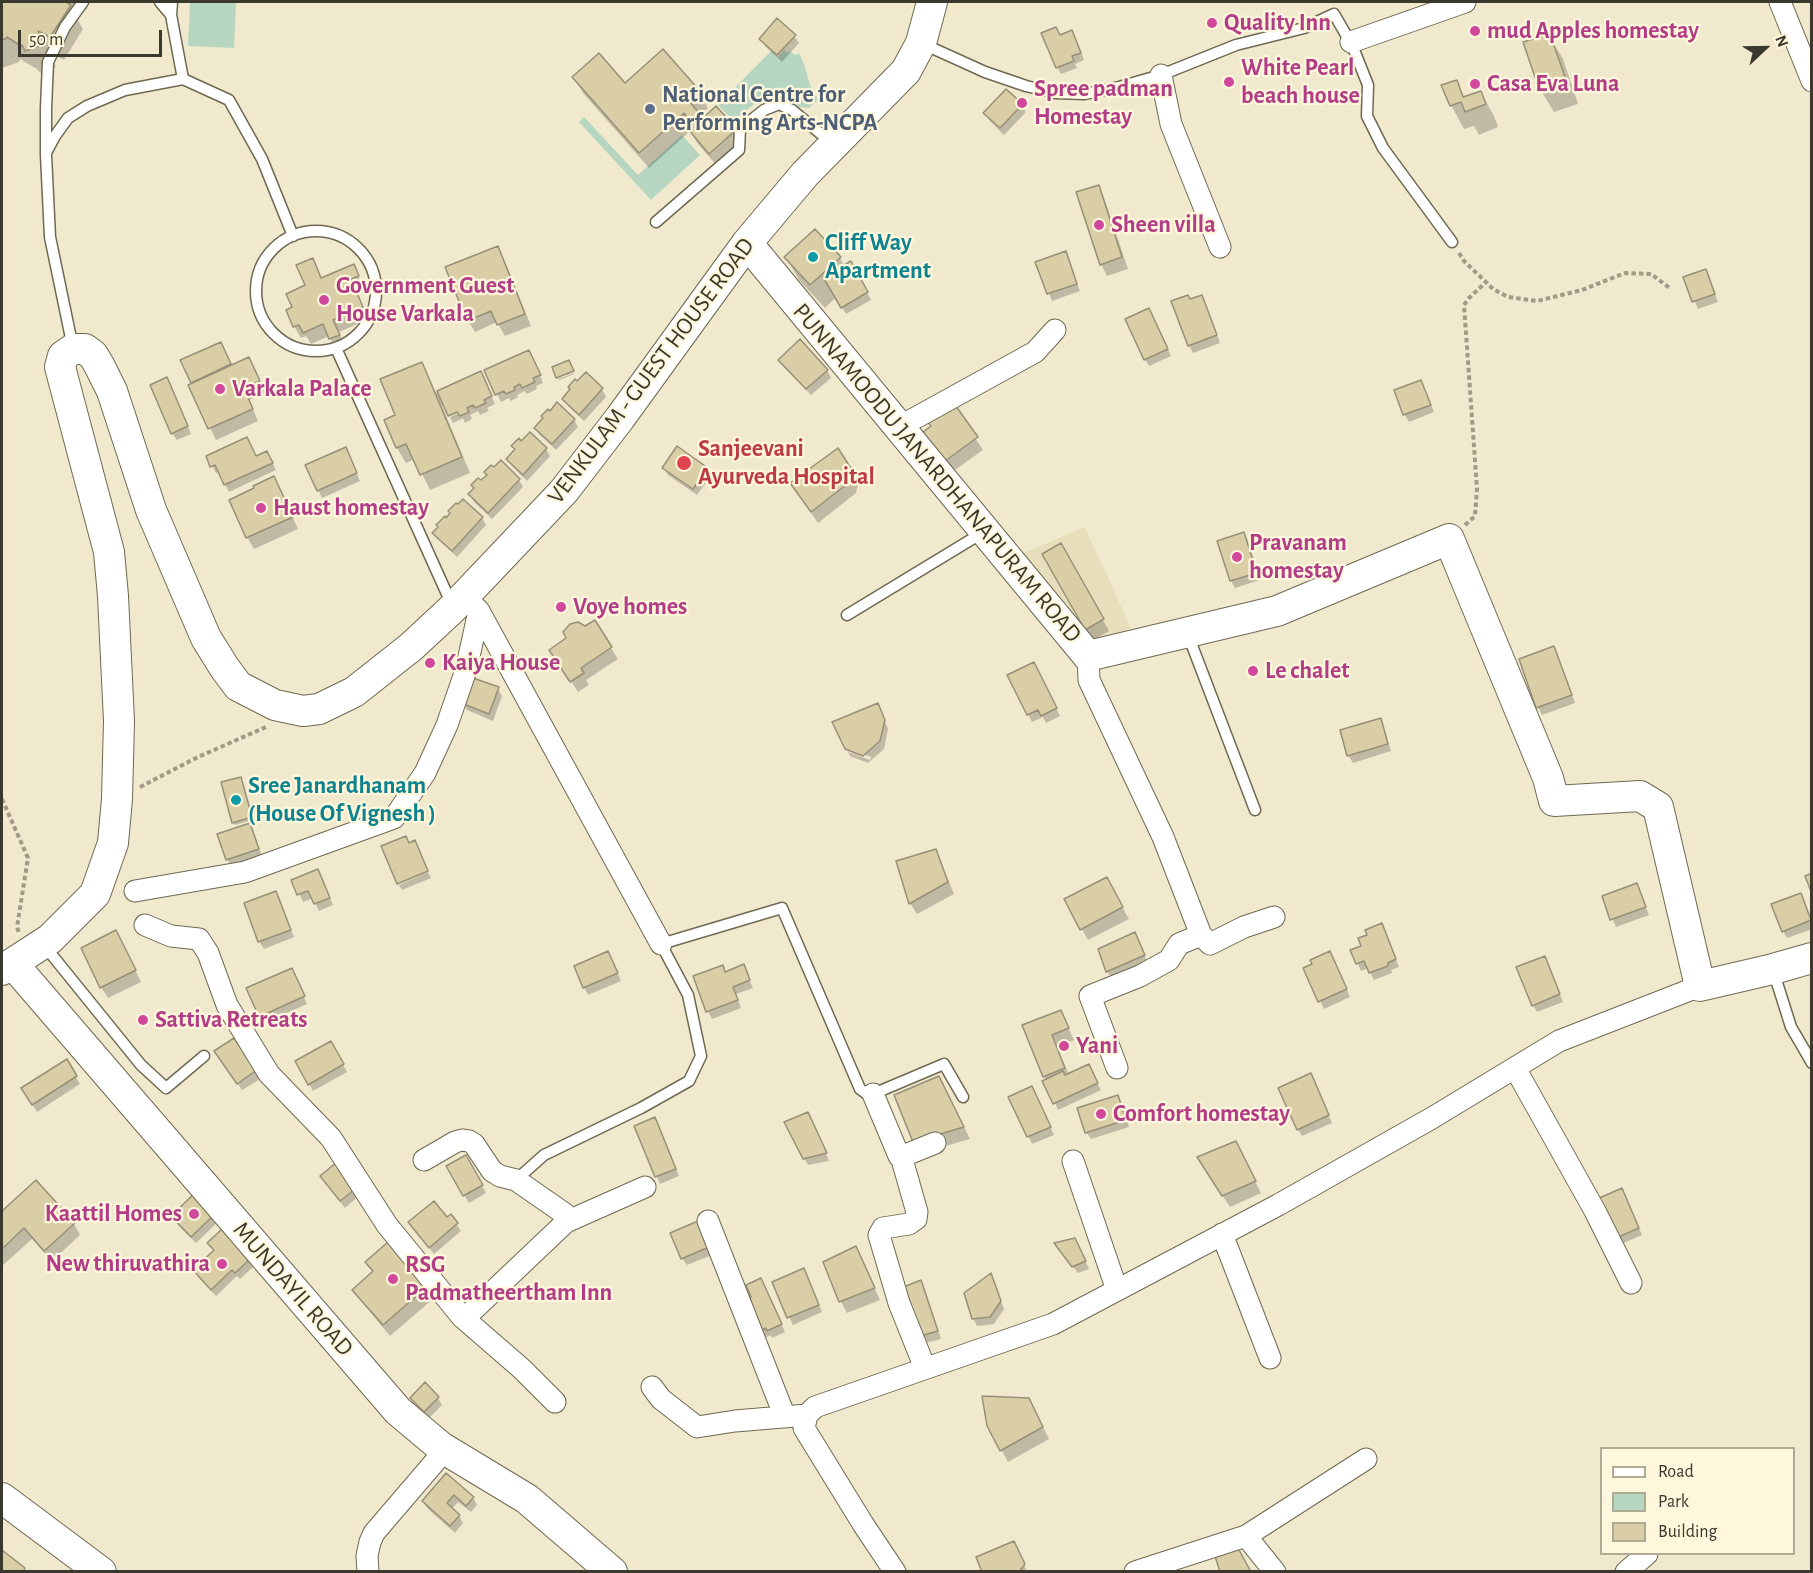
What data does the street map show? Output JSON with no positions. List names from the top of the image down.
{
  "streets": {
    "main road": ["VENKULAM - GUEST HOUSE ROAD", "PUNNAMOODU JANARDHANAPURAM ROAD", "MUNDAYIL ROAD"]
  },
  "crossings": [
    ["VENKULAM - GUEST HOUSE ROAD", "PUNNAMOODU JANARDHANAPURAM ROAD"]
  ],
  "places": [
    "Quality Inn",
    "mud Apples homestay",
    "White Pearl beach house",
    "Casa Eva Luna",
    "Spree padman Homestay",
    "National Centre for Performing Arts-NCPA",
    "Sheen villa",
    "Cliff Way Apartment",
    "Government Guest House Varkala",
    "Varkala Palace",
    "Sanjeevani Ayurveda Hospital",
    "Haust homestay",
    "Pravanam homestay",
    "Voye homes",
    "Kaiya House",
    "Le chalet",
    "Sree Janardhanam (House Of Vignesh )",
    "Sattiva Retreats",
    "Yani",
    "Comfort homestay",
    "Kaattil Homes",
    "New thiruvathira",
    "RSG Padmatheertham Inn"
  ],
  "legend": ["Road", "Park", "Building"],
  "scale_bar": "50 m",
  "north": "right"
}
